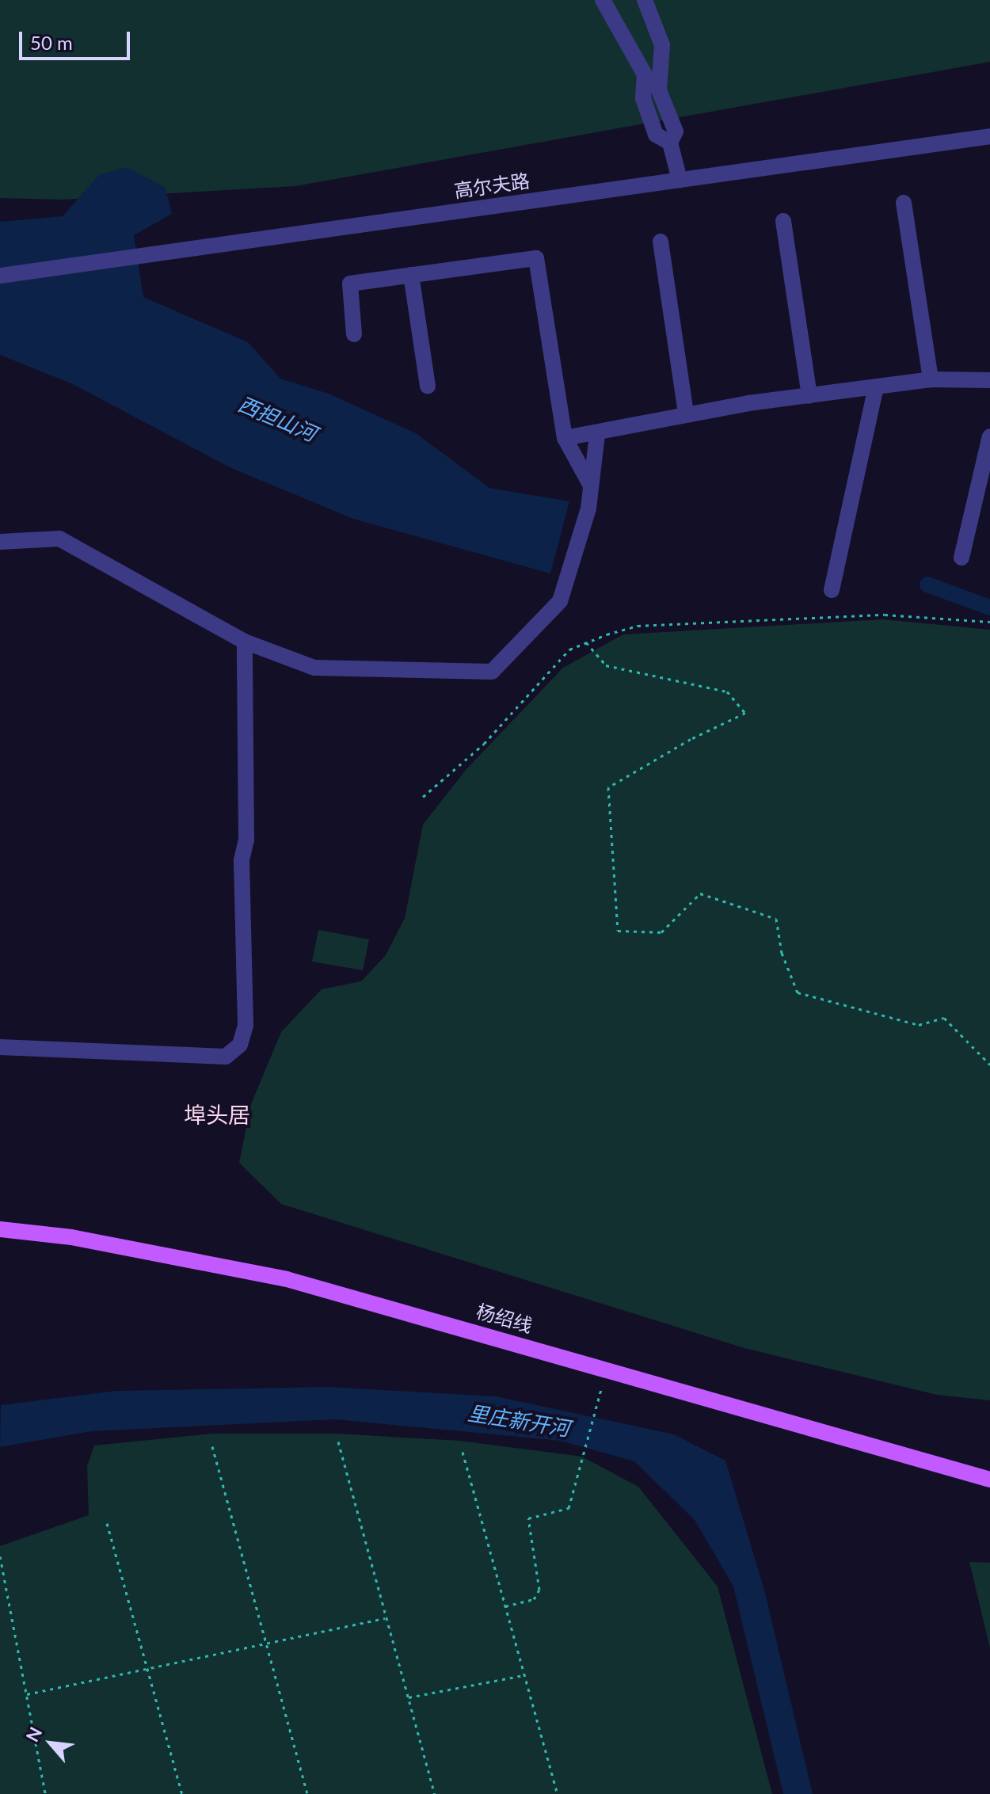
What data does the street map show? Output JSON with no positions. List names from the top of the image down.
{
  "streets": {
    "main road": ["杨绍线"],
    "street": ["高尔夫路"]
  },
  "districts": ["埠头居"],
  "water": ["西担山河", "里庄新开河"],
  "scale_bar": "50 m",
  "north": "top left"
}
